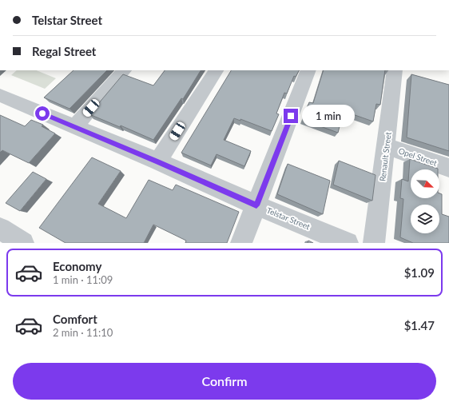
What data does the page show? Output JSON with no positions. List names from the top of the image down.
{
  "streets": {
    "street": ["Renault Street", "Opel Street", "Telstar Street"]
  },
  "crossings": [
    ["Renault Street", "Opel Street"]
  ],
  "north": "bottom right",
  "page": {
    "banner": ["Telstar Street", "Regal Street"],
    "bubble": "1 min",
    "list": [
      {
        "name": "Economy",
        "note": "1 min · 11:09",
        "value": "$1.09"
      },
      {
        "name": "Comfort",
        "note": "2 min · 11:10",
        "value": "$1.47"
      }
    ],
    "buttons": "Confirm"
  }
}
